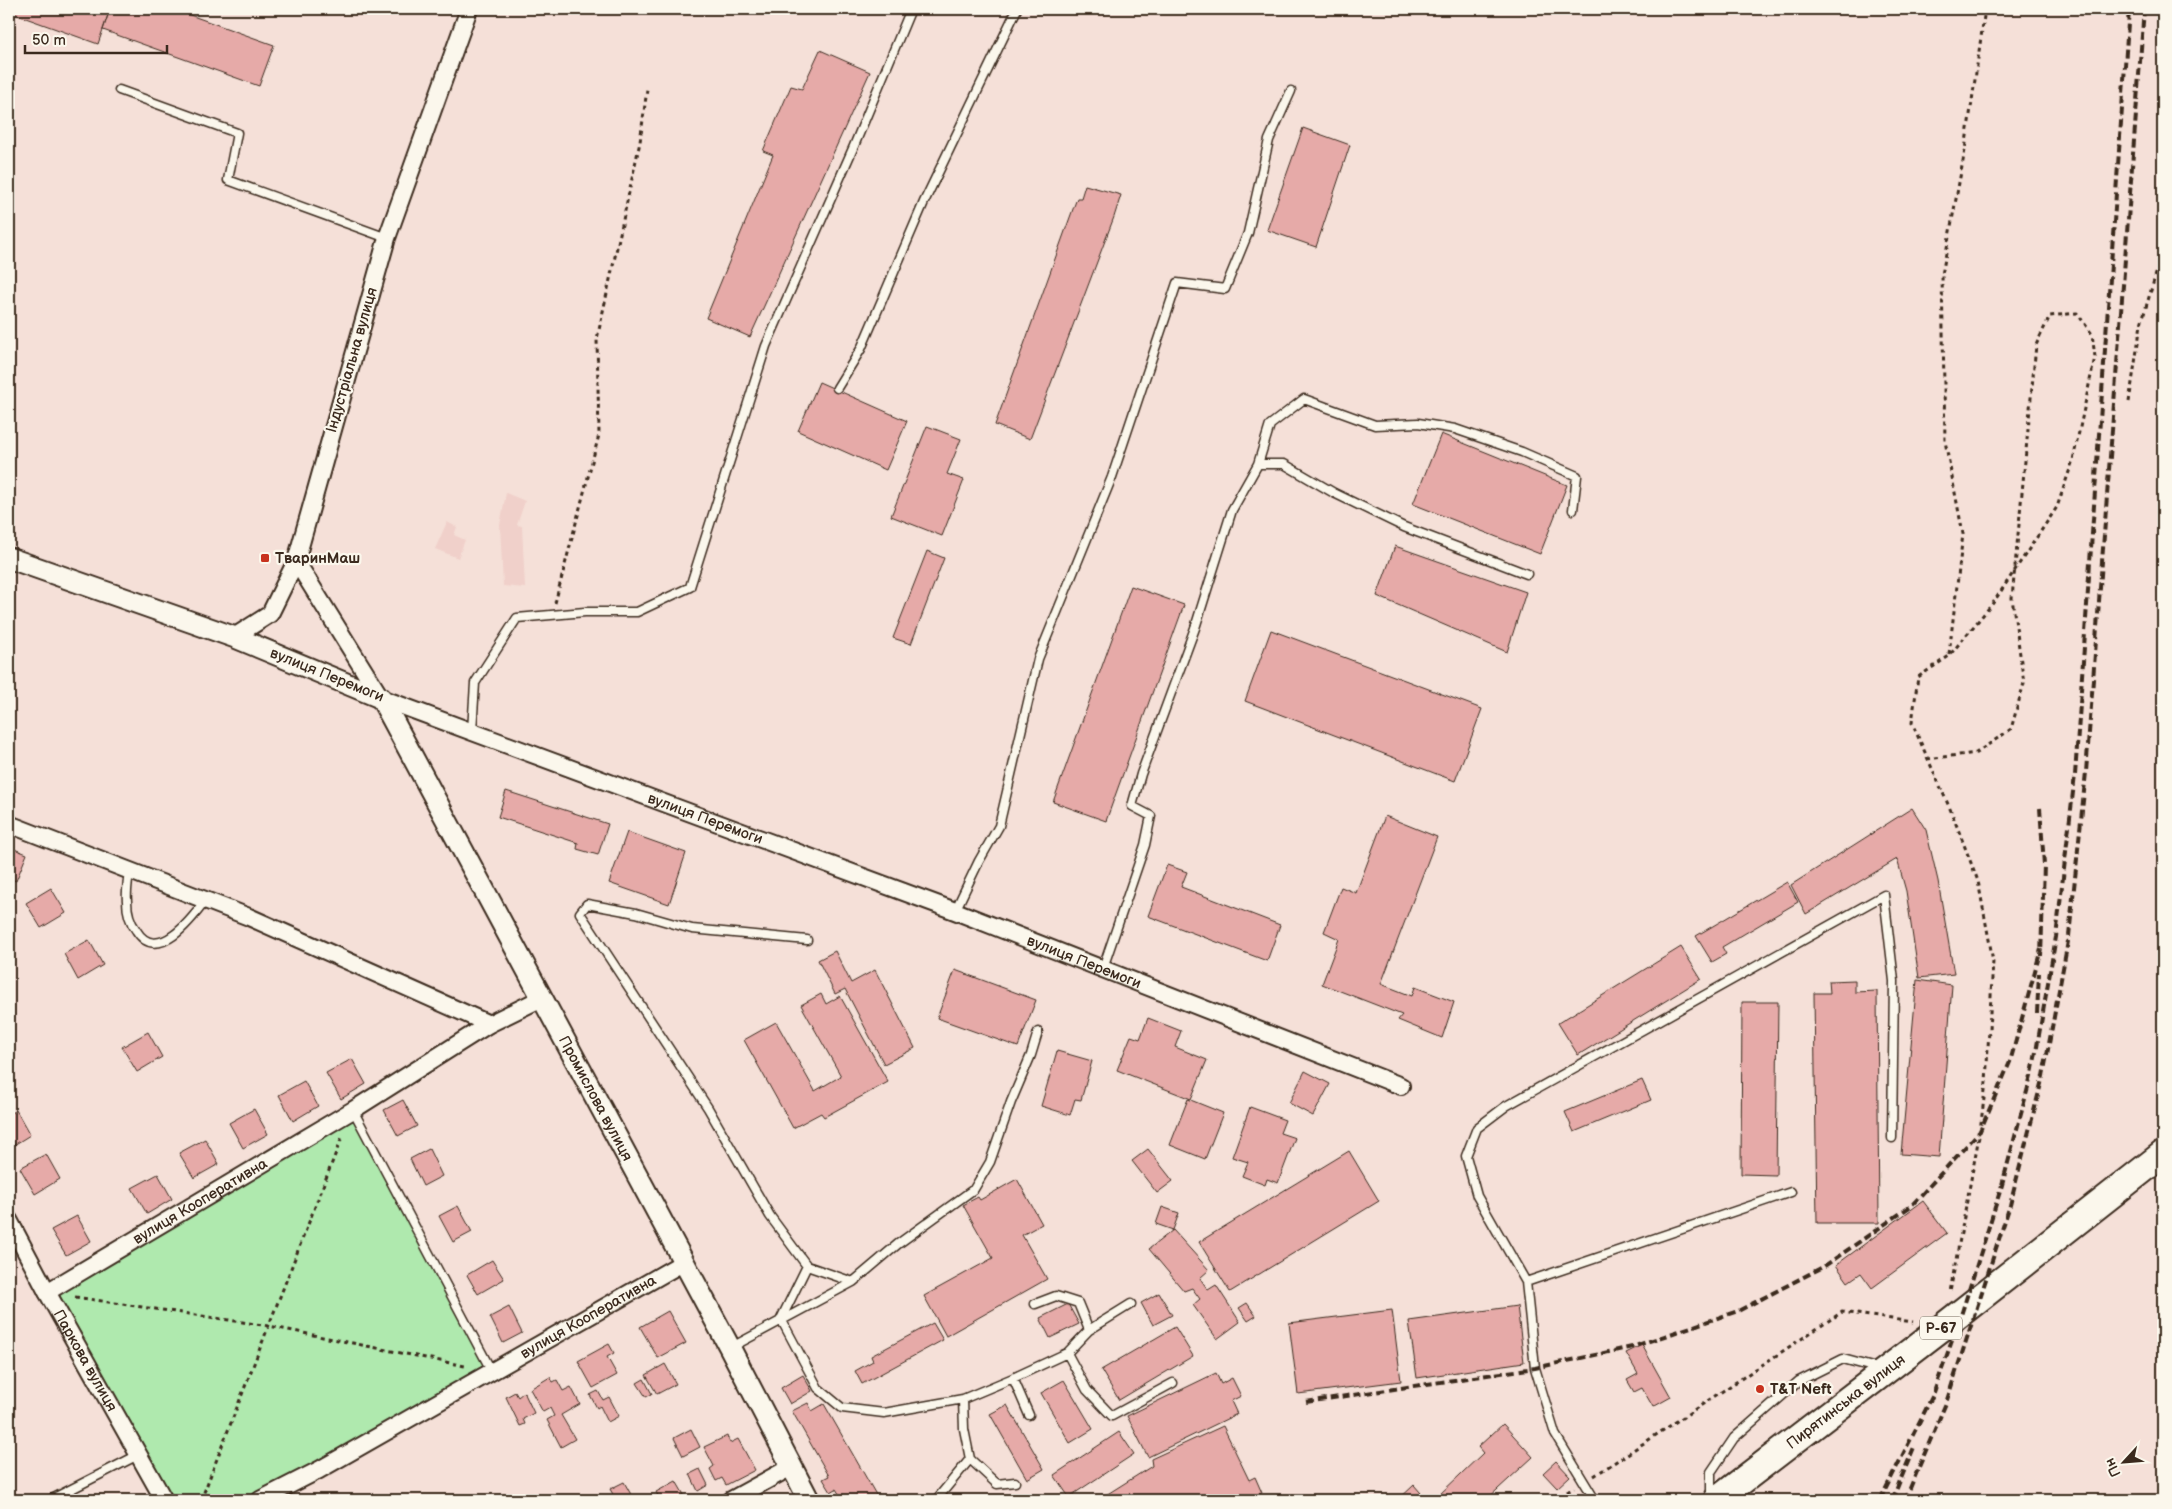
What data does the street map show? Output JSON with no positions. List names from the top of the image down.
{
  "streets": {
    "main road": ["Р-67", "Пирятинська вулиця"],
    "street": [
      "Індустріальна вулиця",
      "вулиця Перемоги",
      "Промислова вулиця",
      "вулиця Кооперативна",
      "Паркова вулиця"
    ]
  },
  "crossings": [
    ["Індустріальна вулиця", "вулиця Перемоги"],
    ["вулиця Перемоги", "Промислова вулиця"],
    ["Промислова вулиця", "вулиця Кооперативна"],
    ["вулиця Кооперативна", "Паркова вулиця"]
  ],
  "places": {
    "transit": ["ТваринМаш"],
    "other": ["T&T Neft"]
  },
  "scale_bar": "50 m",
  "north": "bottom left"
}
